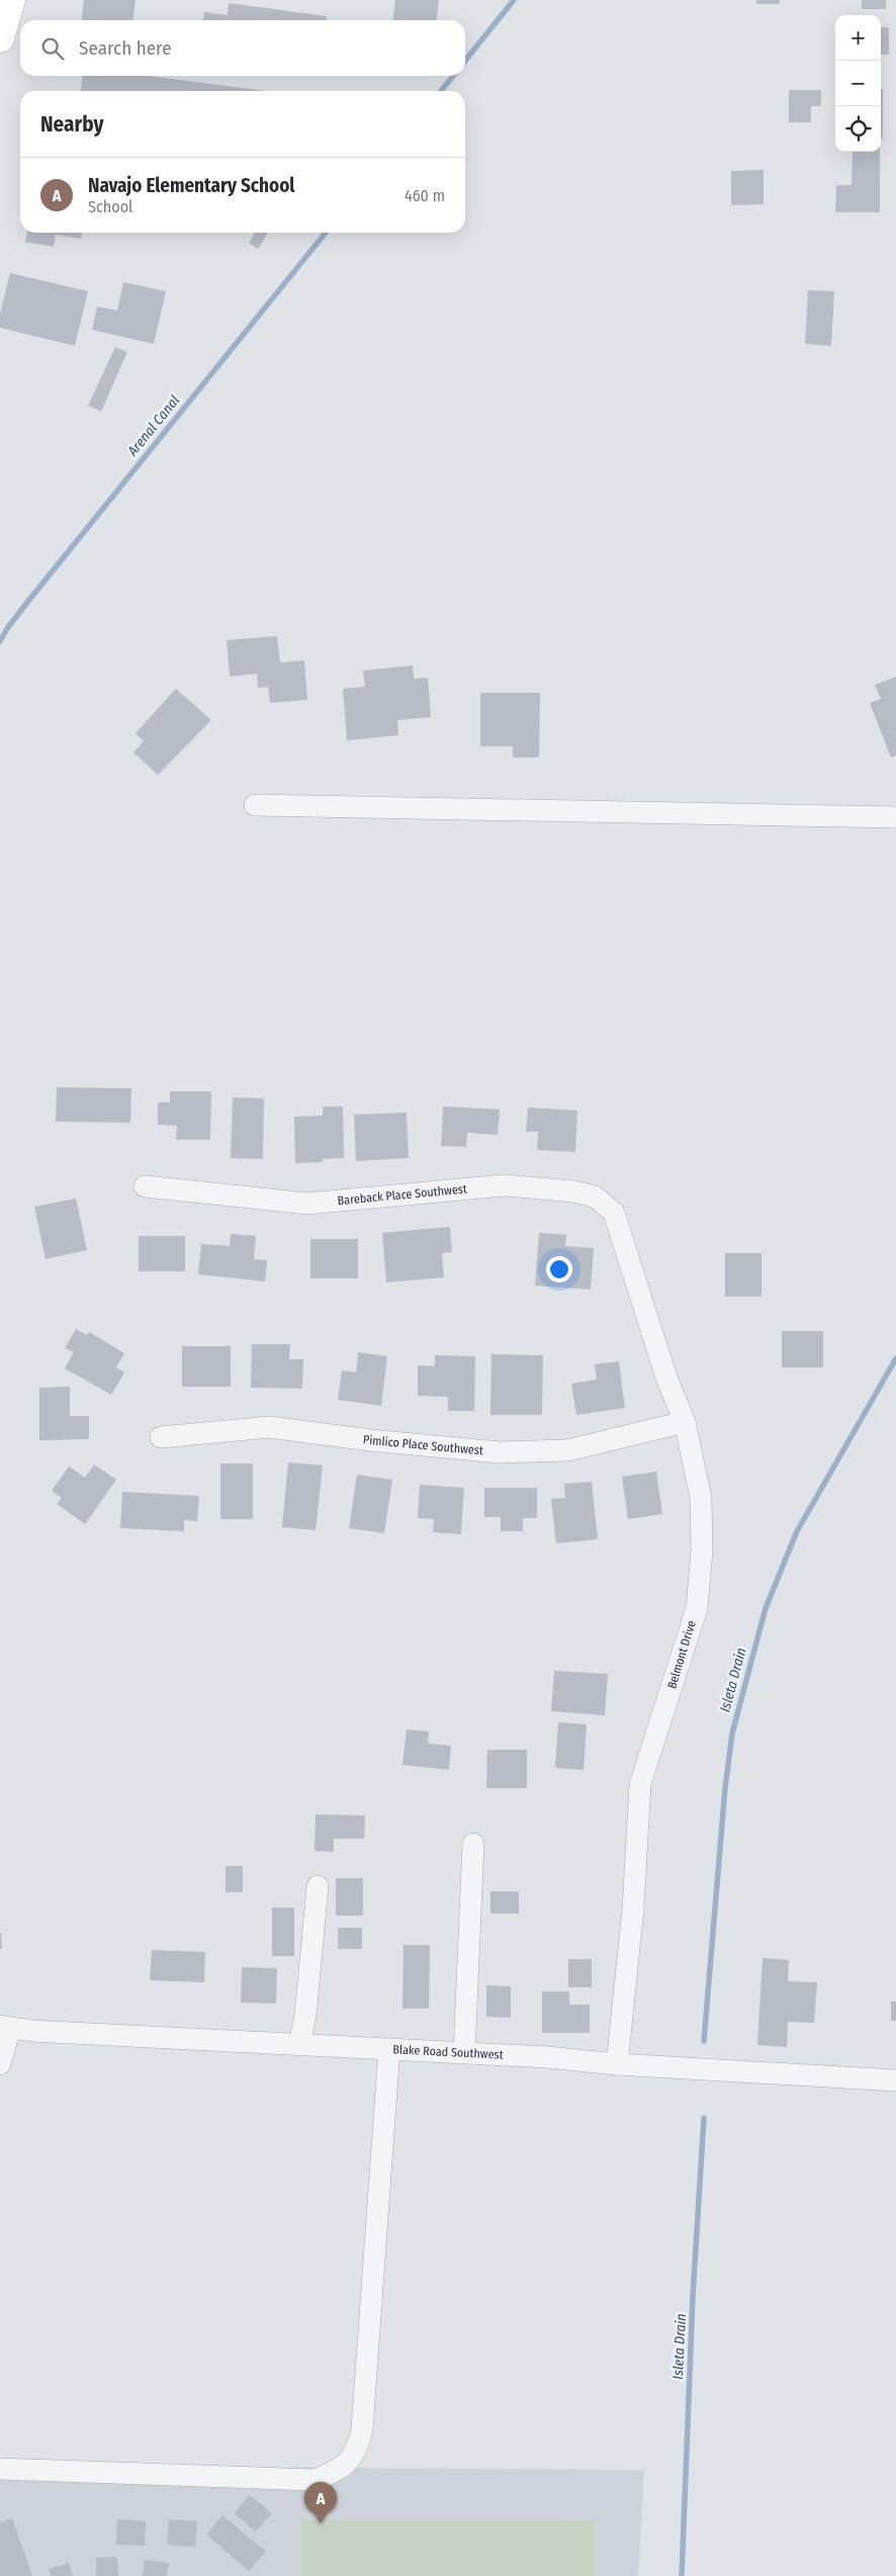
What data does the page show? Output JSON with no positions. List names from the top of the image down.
{
  "streets": {
    "street": [
      "Bareback Place Southwest",
      "Pimlico Place Southwest",
      "Belmont Drive",
      "Blake Road Southwest"
    ]
  },
  "crossings": [
    ["Bareback Place Southwest", "Belmont Drive"],
    ["Pimlico Place Southwest", "Belmont Drive"],
    ["Belmont Drive", "Blake Road Southwest"]
  ],
  "water": ["Arenal Canal", "Isleta Drain"],
  "page": {
    "map_buttons": ["+", "−"],
    "search": "Search here",
    "heading": "Nearby",
    "list": [
      {
        "mark": "A",
        "name": "Navajo Elementary School",
        "note": "School",
        "value": "460 m"
      }
    ],
    "pins": "A"
  }
}
